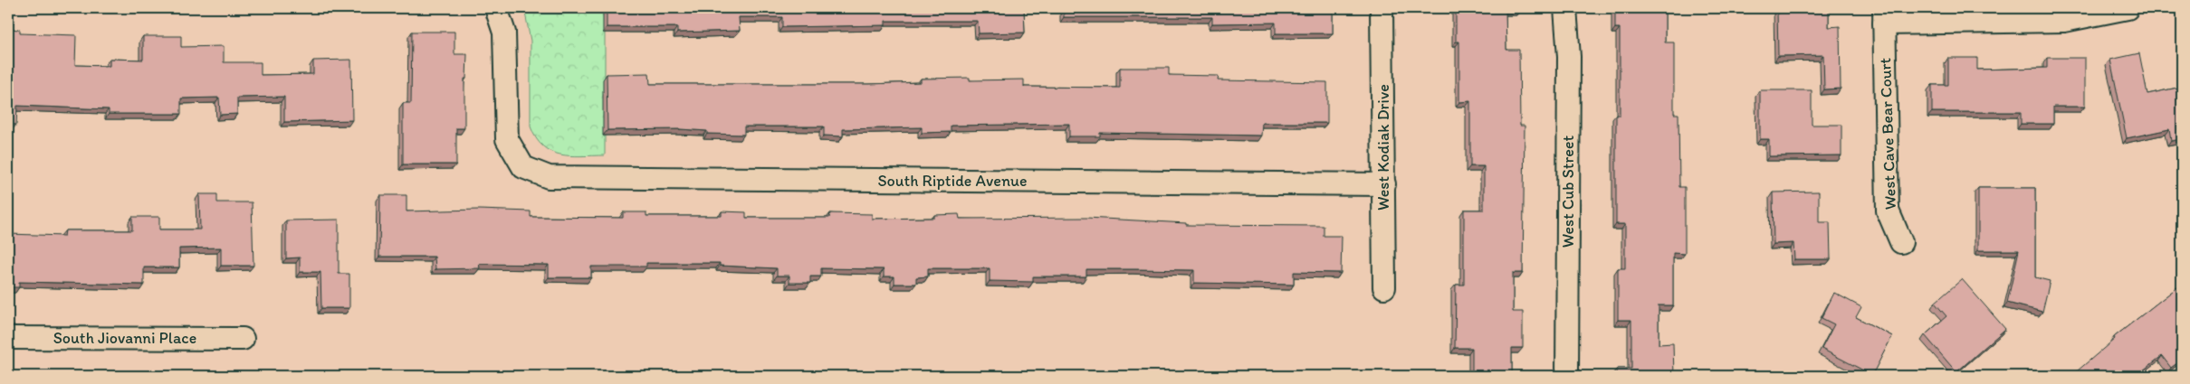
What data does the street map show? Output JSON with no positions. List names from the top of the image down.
{
  "streets": {
    "street": [
      "West Cave Bear Court",
      "West Kodiak Drive",
      "South Riptide Avenue",
      "West Cub Street",
      "South Jiovanni Place"
    ]
  },
  "crossings": [
    ["West Kodiak Drive", "South Riptide Avenue"]
  ]
}
